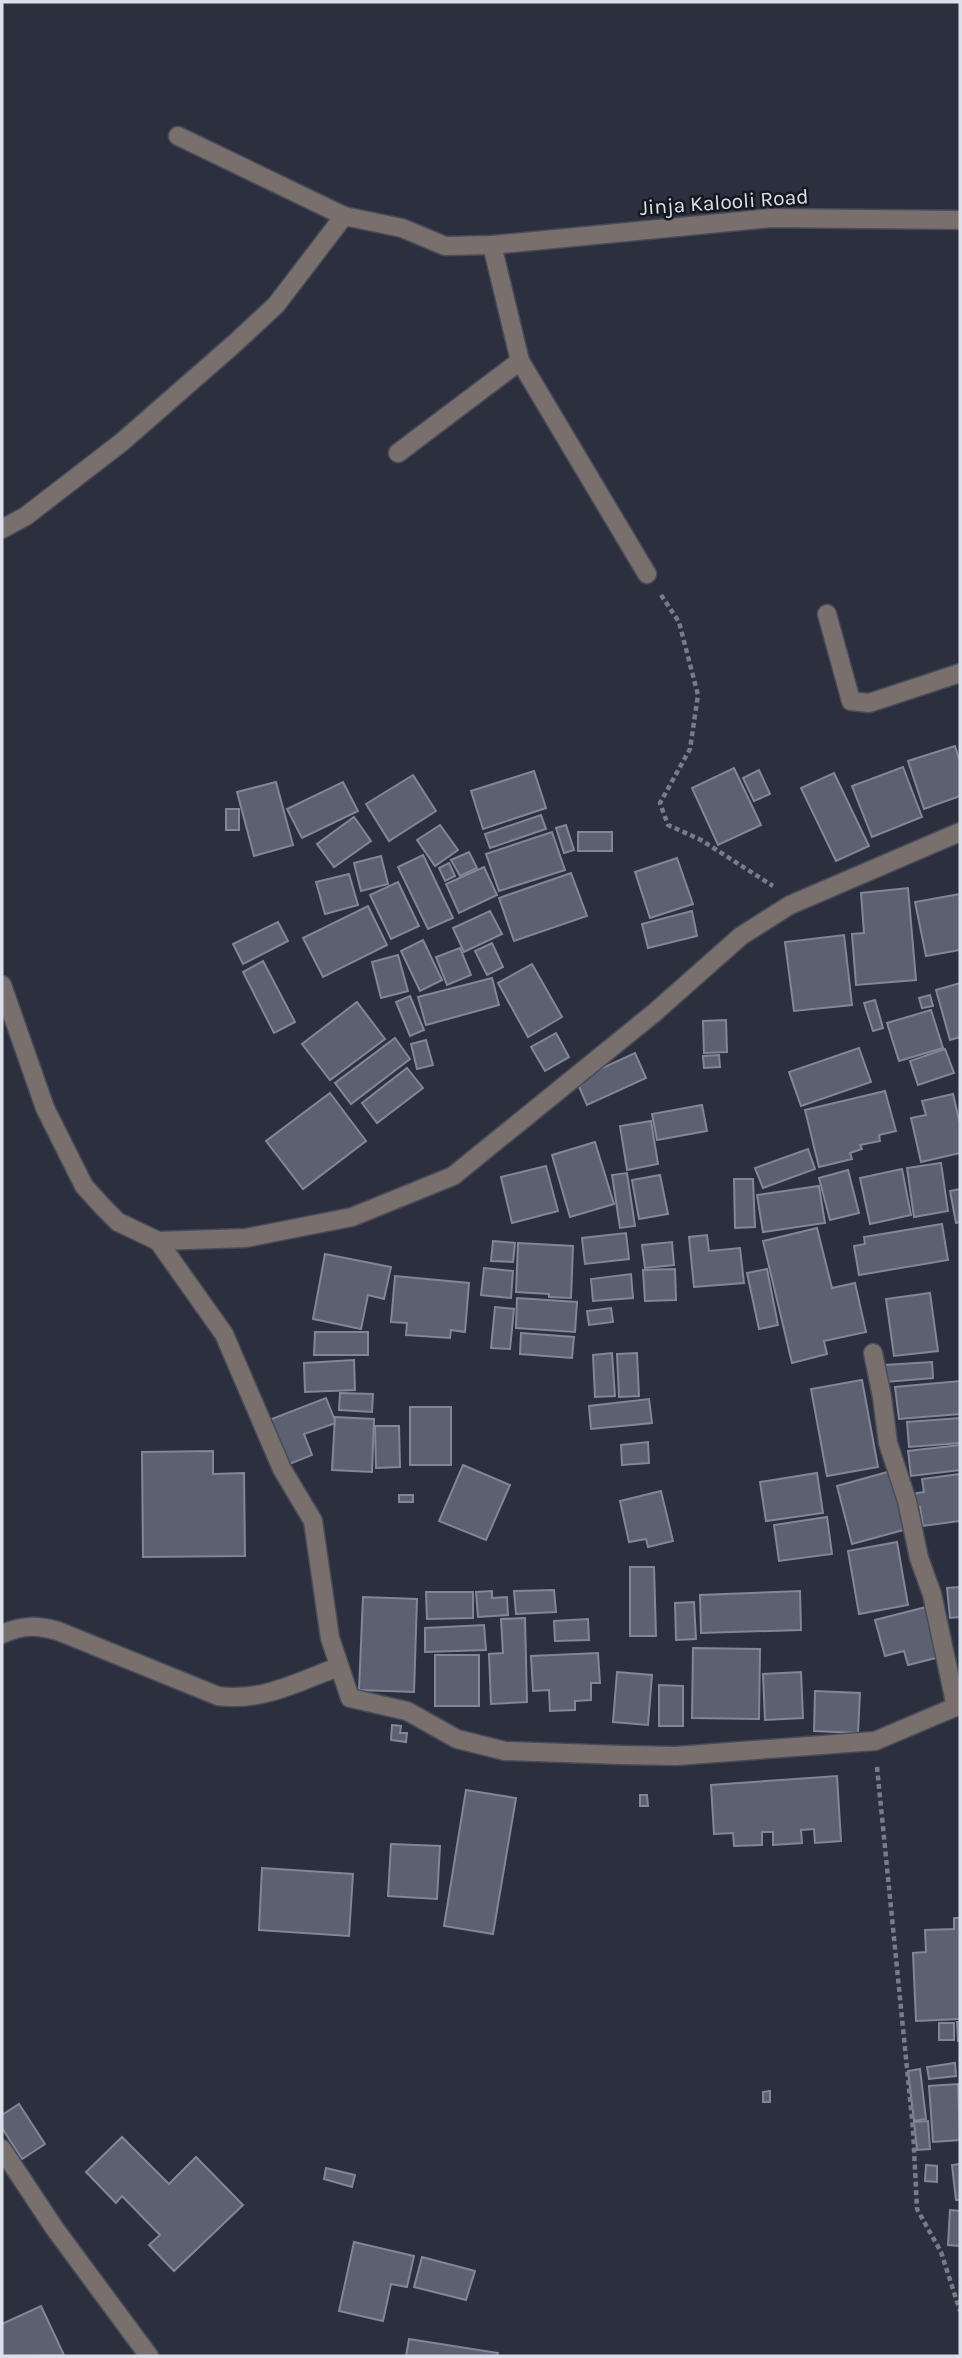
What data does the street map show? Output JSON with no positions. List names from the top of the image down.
{
  "streets": {
    "street": ["Jinja Kalooli Road"]
  }
}
